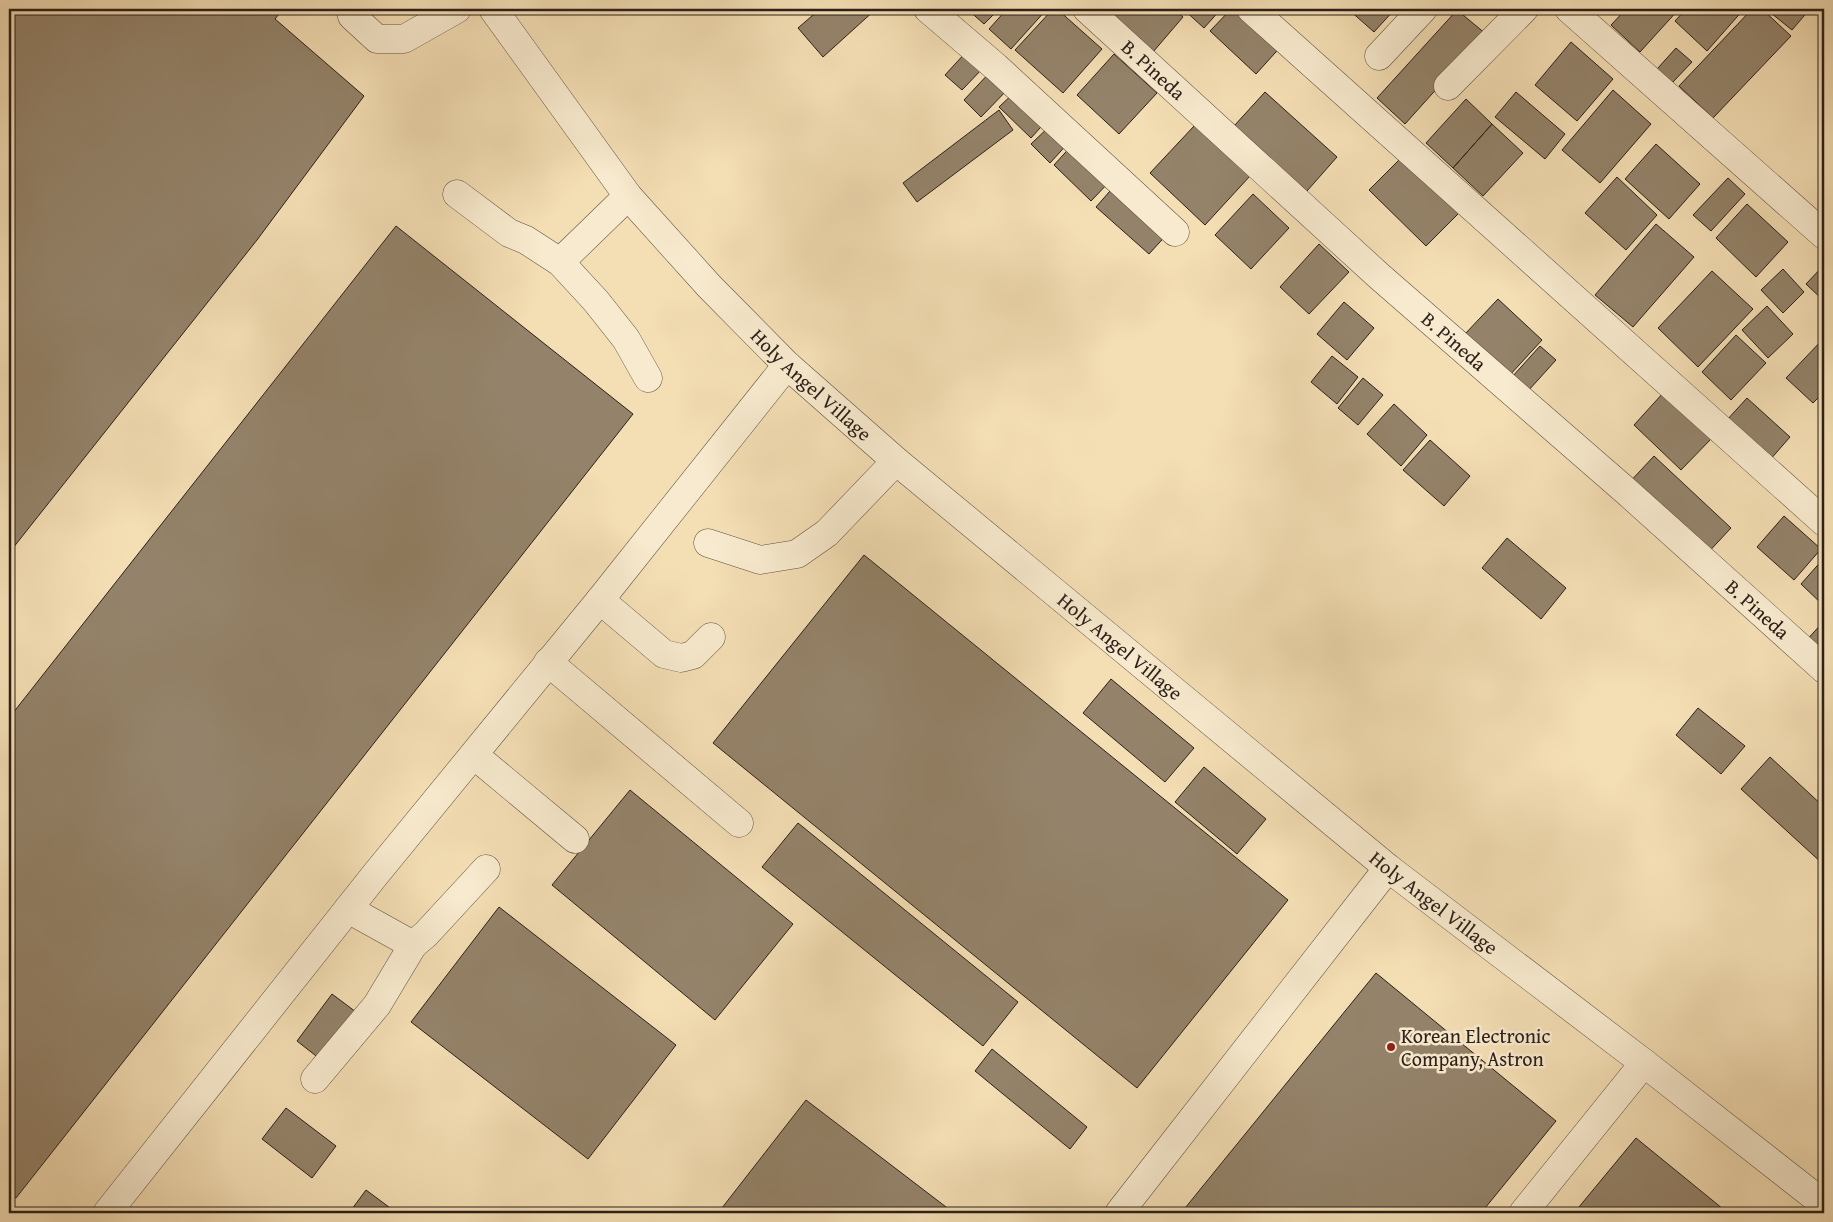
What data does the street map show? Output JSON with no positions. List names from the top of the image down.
{
  "streets": {
    "street": ["B. Pineda", "Holy Angel Village"]
  },
  "places": ["Korean Electronic Company, Astron"]
}
